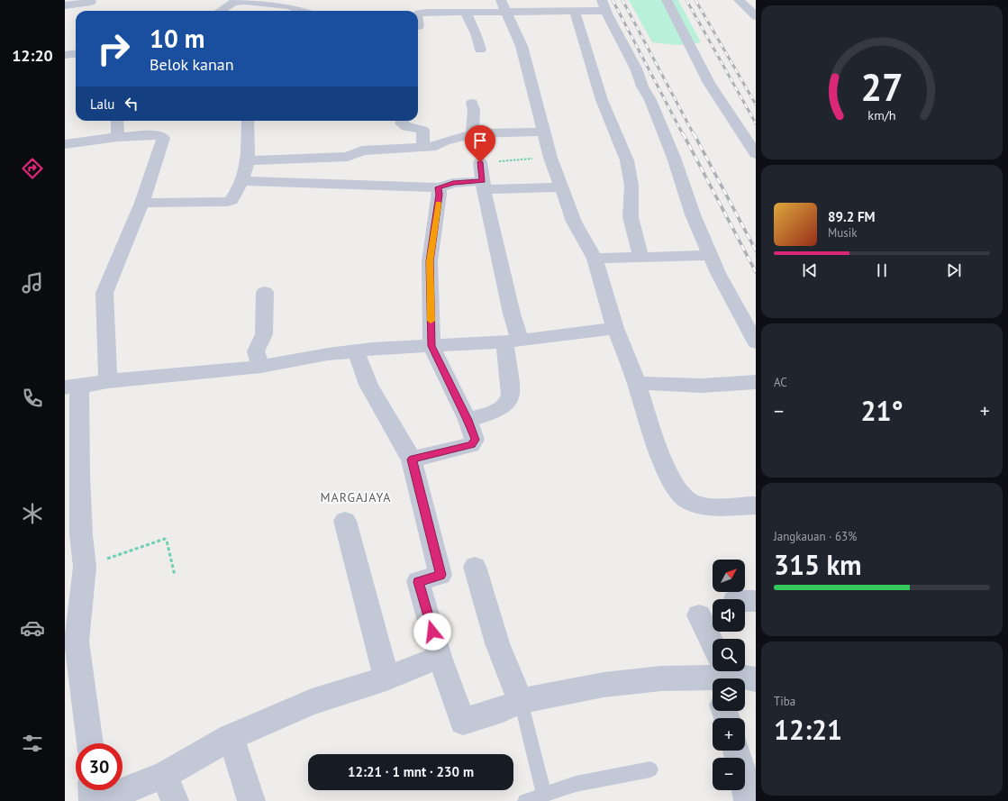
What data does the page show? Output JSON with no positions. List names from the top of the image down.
{
  "districts": ["MARGAJAYA"],
  "north": "top right",
  "page": {
    "tabs": "12:20",
    "turn": ["10 m", "Belok kanan"],
    "then": "Lalu",
    "song": ["89.2 FM", "Musik"],
    "tile": [
      "AC",
      ["Jangkauan · 63%", "315 km"],
      ["Tiba", "12:21"]
    ],
    "heat": ["−", "21°", "+"],
    "map_buttons": ["+", "−"],
    "limit": "30",
    "trip": "12:21 · 1 mnt · 230 m",
    "gauge": ["27", "km/h"]
  }
}
